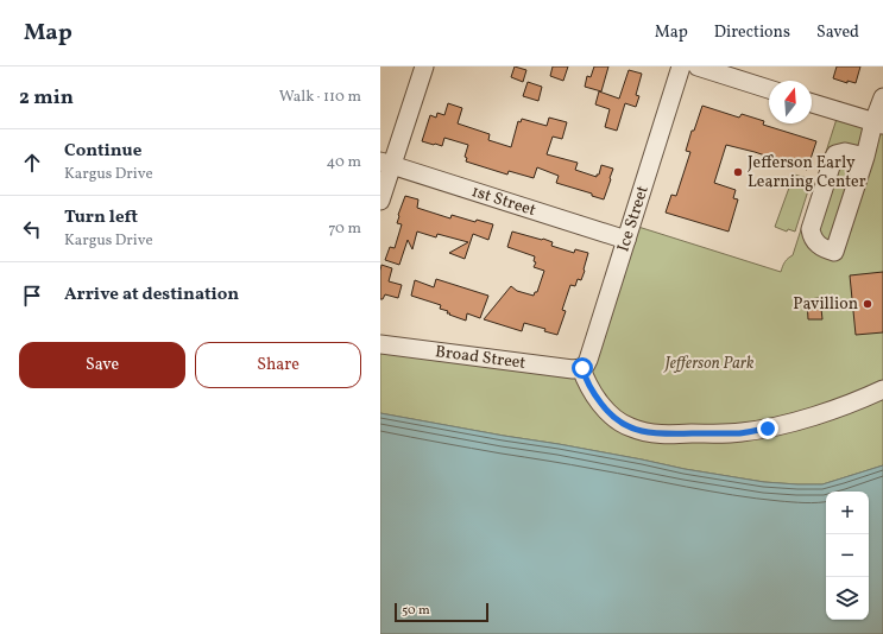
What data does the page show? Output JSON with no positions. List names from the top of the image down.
{
  "streets": {
    "street": ["1st Street", "Ice Street", "Broad Street"]
  },
  "crossings": [
    ["1st Street", "Ice Street"],
    ["Ice Street", "Broad Street"]
  ],
  "parks": ["Jefferson Park"],
  "places": ["Jefferson Early Learning Center", "Pavillion"],
  "scale_bar": "50 m",
  "north": "top",
  "page": {
    "header": "Map",
    "nav": ["Map", "Directions", "Saved"],
    "heading": ["2 min", "Walk · 110 m"],
    "list": [
      ["Continue", "Kargus Drive", "40 m"],
      ["Turn left", "Kargus Drive", "70 m"],
      "Arrive at destination"
    ],
    "buttons": ["Save", "Share"],
    "map_buttons": ["+", "−"],
    "scale": "50 m"
  }
}
